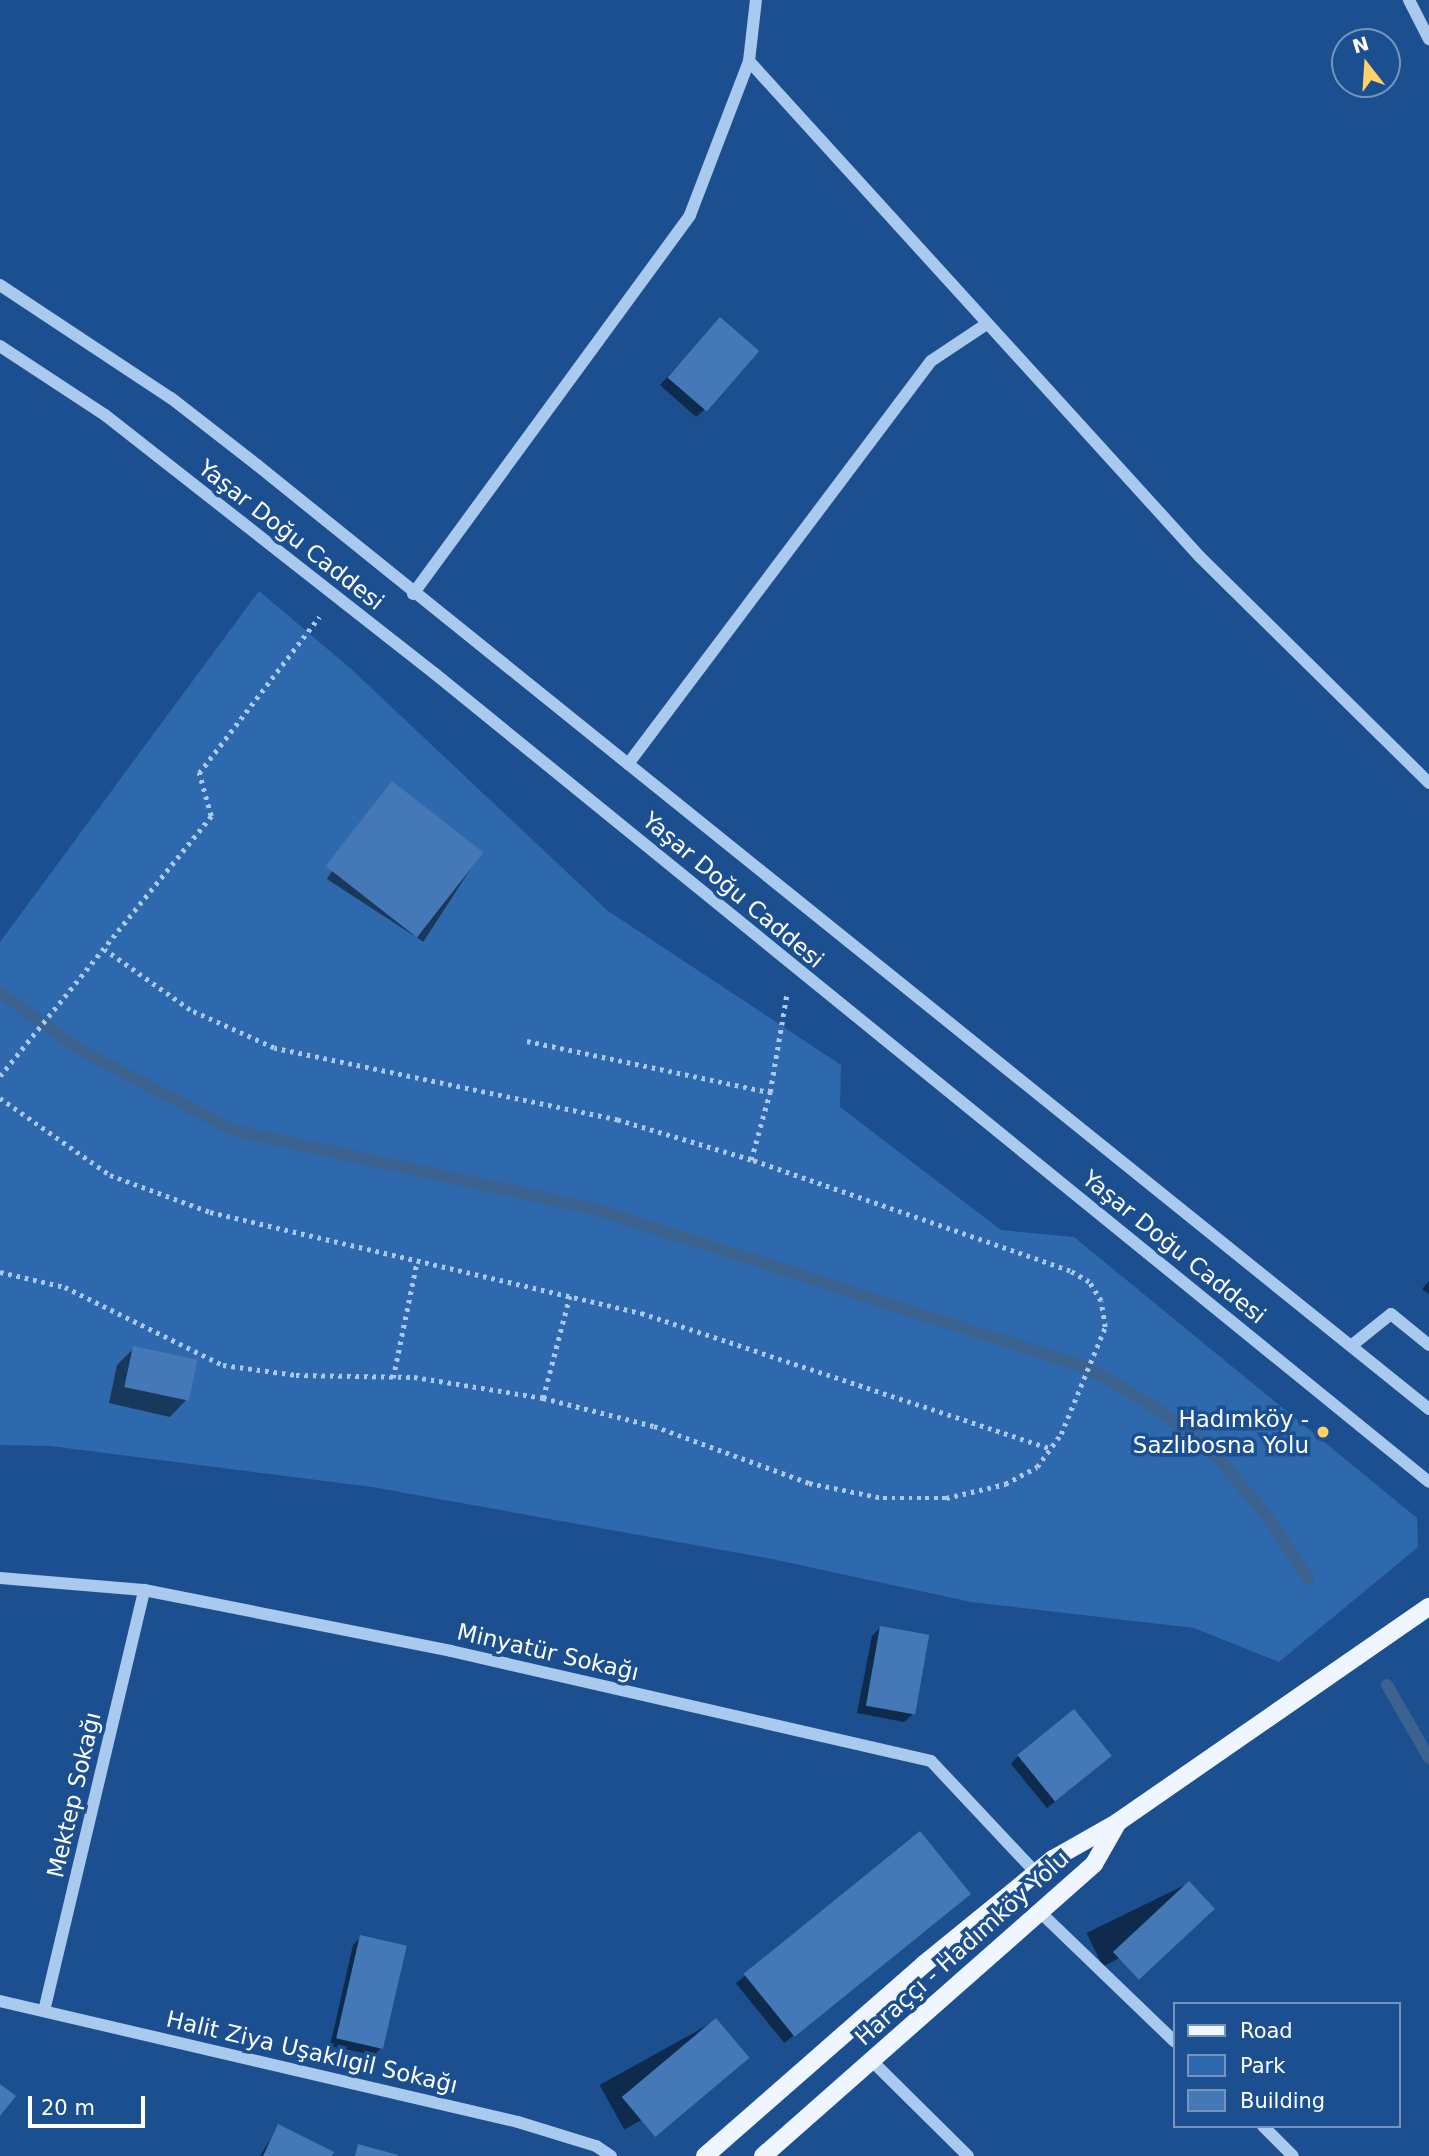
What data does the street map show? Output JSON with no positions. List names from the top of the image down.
{
  "streets": {
    "main road": ["Haraççı - Hadımköy Yolu"],
    "street": [
      "Yaşar Doğu Caddesi",
      "Minyatür Sokağı",
      "Mektep Sokağı",
      "Halit Ziya Uşaklıgil Sokağı"
    ]
  },
  "crossings": [
    ["Minyatür Sokağı", "Mektep Sokağı"],
    ["Mektep Sokağı", "Halit Ziya Uşaklıgil Sokağı"]
  ],
  "places": ["Hadımköy - Sazlıbosna Yolu"],
  "legend": ["Road", "Park", "Building"],
  "scale_bar": "20 m",
  "north": "top"
}
